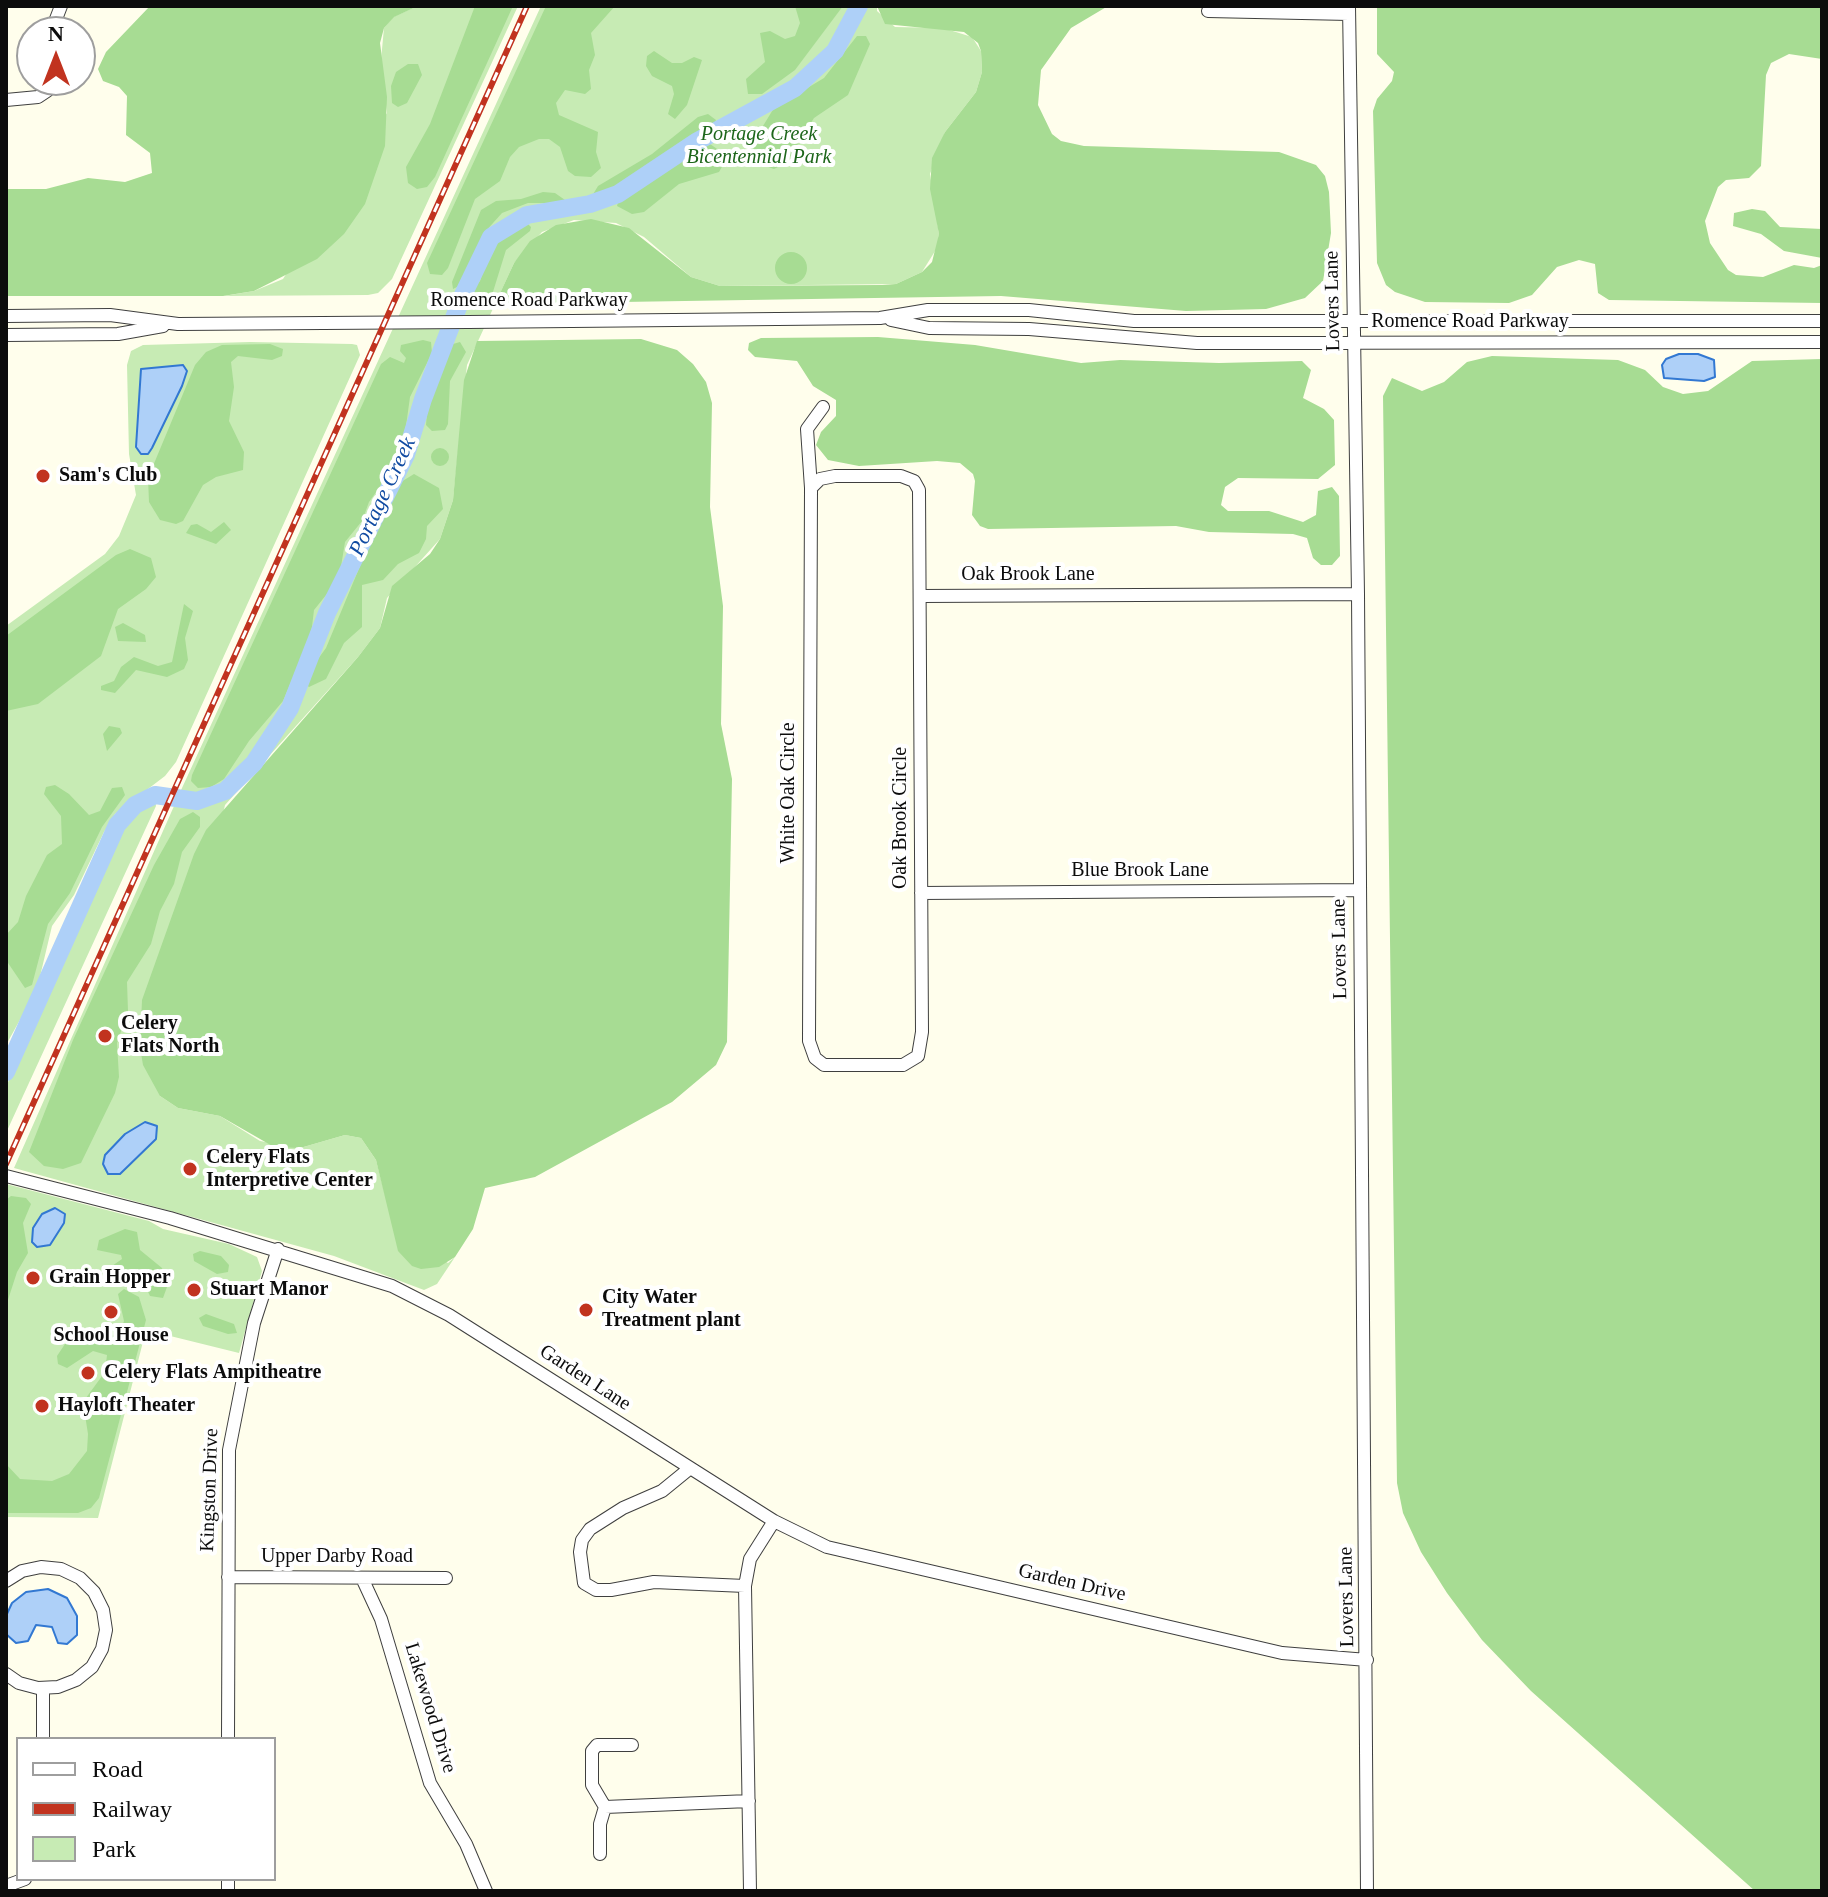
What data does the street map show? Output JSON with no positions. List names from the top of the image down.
{
  "streets": {
    "street": [
      "Romence Road Parkway",
      "Lovers Lane",
      "Oak Brook Lane",
      "White Oak Circle",
      "Oak Brook Circle",
      "Blue Brook Lane",
      "Garden Lane",
      "Kingston Drive",
      "Upper Darby Road",
      "Garden Drive",
      "Lakewood Drive"
    ]
  },
  "crossings": [
    ["Romence Road Parkway", "Lovers Lane"],
    ["Lovers Lane", "Oak Brook Lane"],
    ["Lovers Lane", "Blue Brook Lane"],
    ["Lovers Lane", "Garden Drive"],
    ["Oak Brook Lane", "Oak Brook Circle"],
    ["White Oak Circle", "Oak Brook Circle"],
    ["Oak Brook Circle", "Blue Brook Lane"],
    ["Garden Lane", "Kingston Drive"],
    ["Garden Lane", "Garden Drive"],
    ["Kingston Drive", "Upper Darby Road"],
    ["Upper Darby Road", "Lakewood Drive"]
  ],
  "water": ["Portage Creek"],
  "parks": ["Portage Creek Bicentennial Park"],
  "places": [
    "Sam's Club",
    "Celery Flats North",
    "Celery Flats Interpretive Center",
    "Grain Hopper",
    "Stuart Manor",
    "City Water Treatment plant",
    "School House",
    "Celery Flats Ampitheatre",
    "Hayloft Theater"
  ],
  "legend": ["Road", "Railway", "Park"],
  "north": "top"
}
